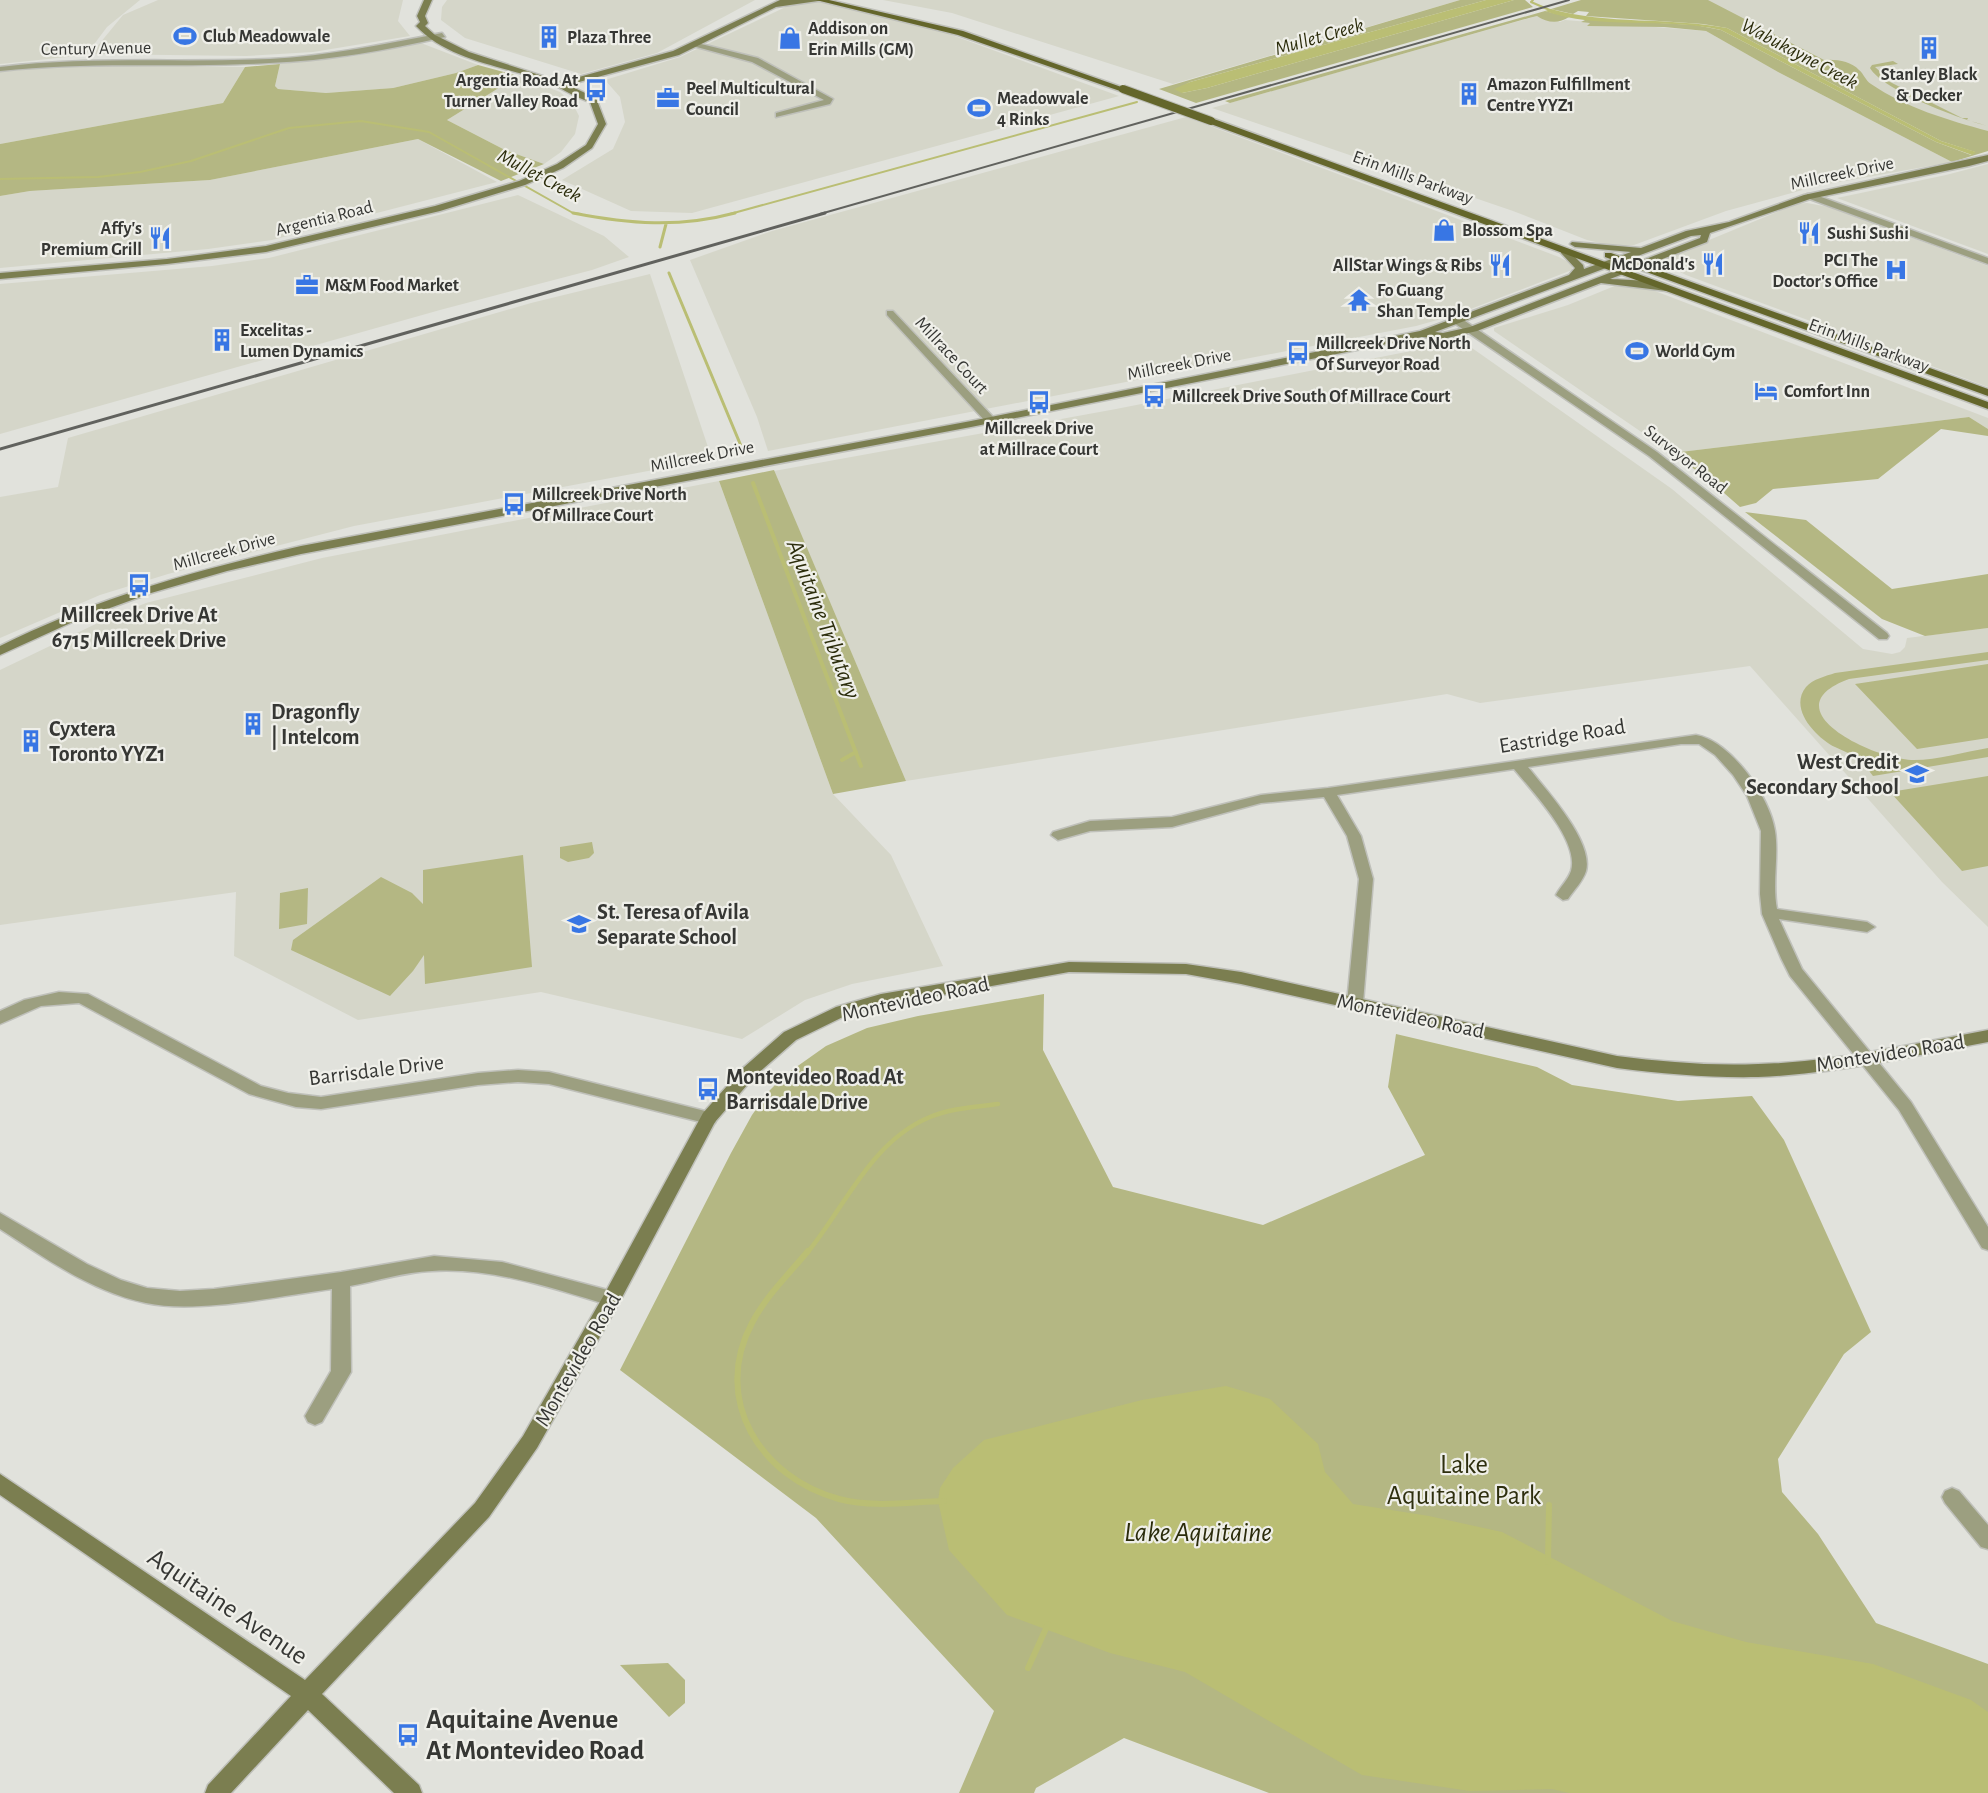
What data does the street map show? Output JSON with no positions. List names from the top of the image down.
{
  "streets": {
    "main road": ["Erin Mills Parkway"],
    "street": [
      "Century Avenue",
      "Millcreek Drive",
      "Argentia Road",
      "Millrace Court",
      "Surveyor Road",
      "Eastridge Road",
      "Montevideo Road",
      "Barrisdale Drive",
      "Aquitaine Avenue"
    ]
  },
  "crossings": [
    ["Millcreek Drive", "Erin Mills Parkway"],
    ["Millcreek Drive", "Millrace Court"],
    ["Millcreek Drive", "Surveyor Road"],
    ["Eastridge Road", "Montevideo Road"],
    ["Montevideo Road", "Barrisdale Drive"],
    ["Montevideo Road", "Aquitaine Avenue"]
  ],
  "water": [
    "Mullet Creek",
    "Wabukayne Creek",
    "Aquitaine Tributary",
    "Lake Aquitaine"
  ],
  "parks": ["Lake Aquitaine Park"],
  "places": {
    "sports": ["Club Meadowvale", "Meadowvale 4 Rinks", "World Gym"],
    "building": [
      "Plaza Three",
      "Stanley Black & Decker",
      "Amazon Fulfillment Centre YYZ1",
      "Excelitas - Lumen Dynamics",
      "Dragonfly | Intelcom",
      "Cyxtera Toronto YYZ1"
    ],
    "shop": ["Addison on Erin Mills (GM)", "Blossom Spa"],
    "bus stop": [
      "Argentia Road At Turner Valley Road",
      "Millcreek Drive North Of Surveyor Road",
      "Millcreek Drive South Of Millrace Court",
      "Millcreek Drive at Millrace Court",
      "Millcreek Drive North Of Millrace Court",
      "Millcreek Drive At 6715 Millcreek Drive",
      "Montevideo Road At Barrisdale Drive",
      "Aquitaine Avenue At Montevideo Road"
    ],
    "office": ["Peel Multicultural Council", "M&M Food Market"],
    "restaurant": [
      "Sushi Sushi",
      "Affy's Premium Grill",
      "McDonald's",
      "AllStar Wings & Ribs"
    ],
    "hospital": ["PCI The Doctor's Office"],
    "temple": ["Fo Guang Shan Temple"],
    "hotel": ["Comfort Inn"],
    "school or university": ["West Credit Secondary School", "St. Teresa of Avila Separate School"]
  }
}
